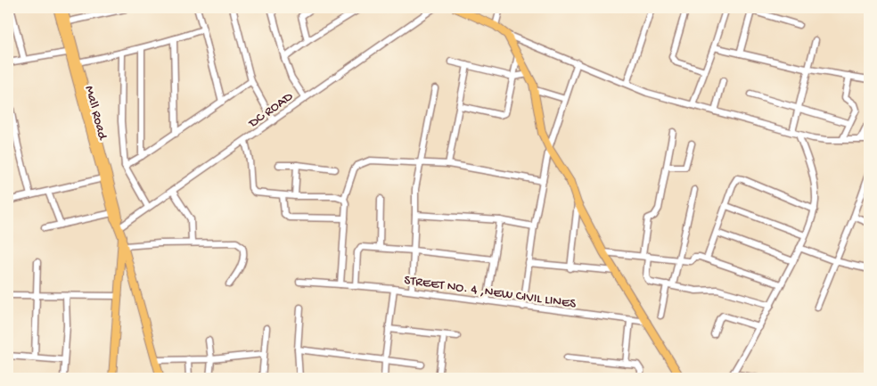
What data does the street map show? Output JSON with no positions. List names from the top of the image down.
{
  "streets": {
    "main road": ["Mall Road"],
    "street": ["DC ROAD", "STREET NO. 4 ,NEW CIVIL LINES"]
  },
  "crossings": [
    ["DC ROAD", "Mall Road"]
  ]
}
